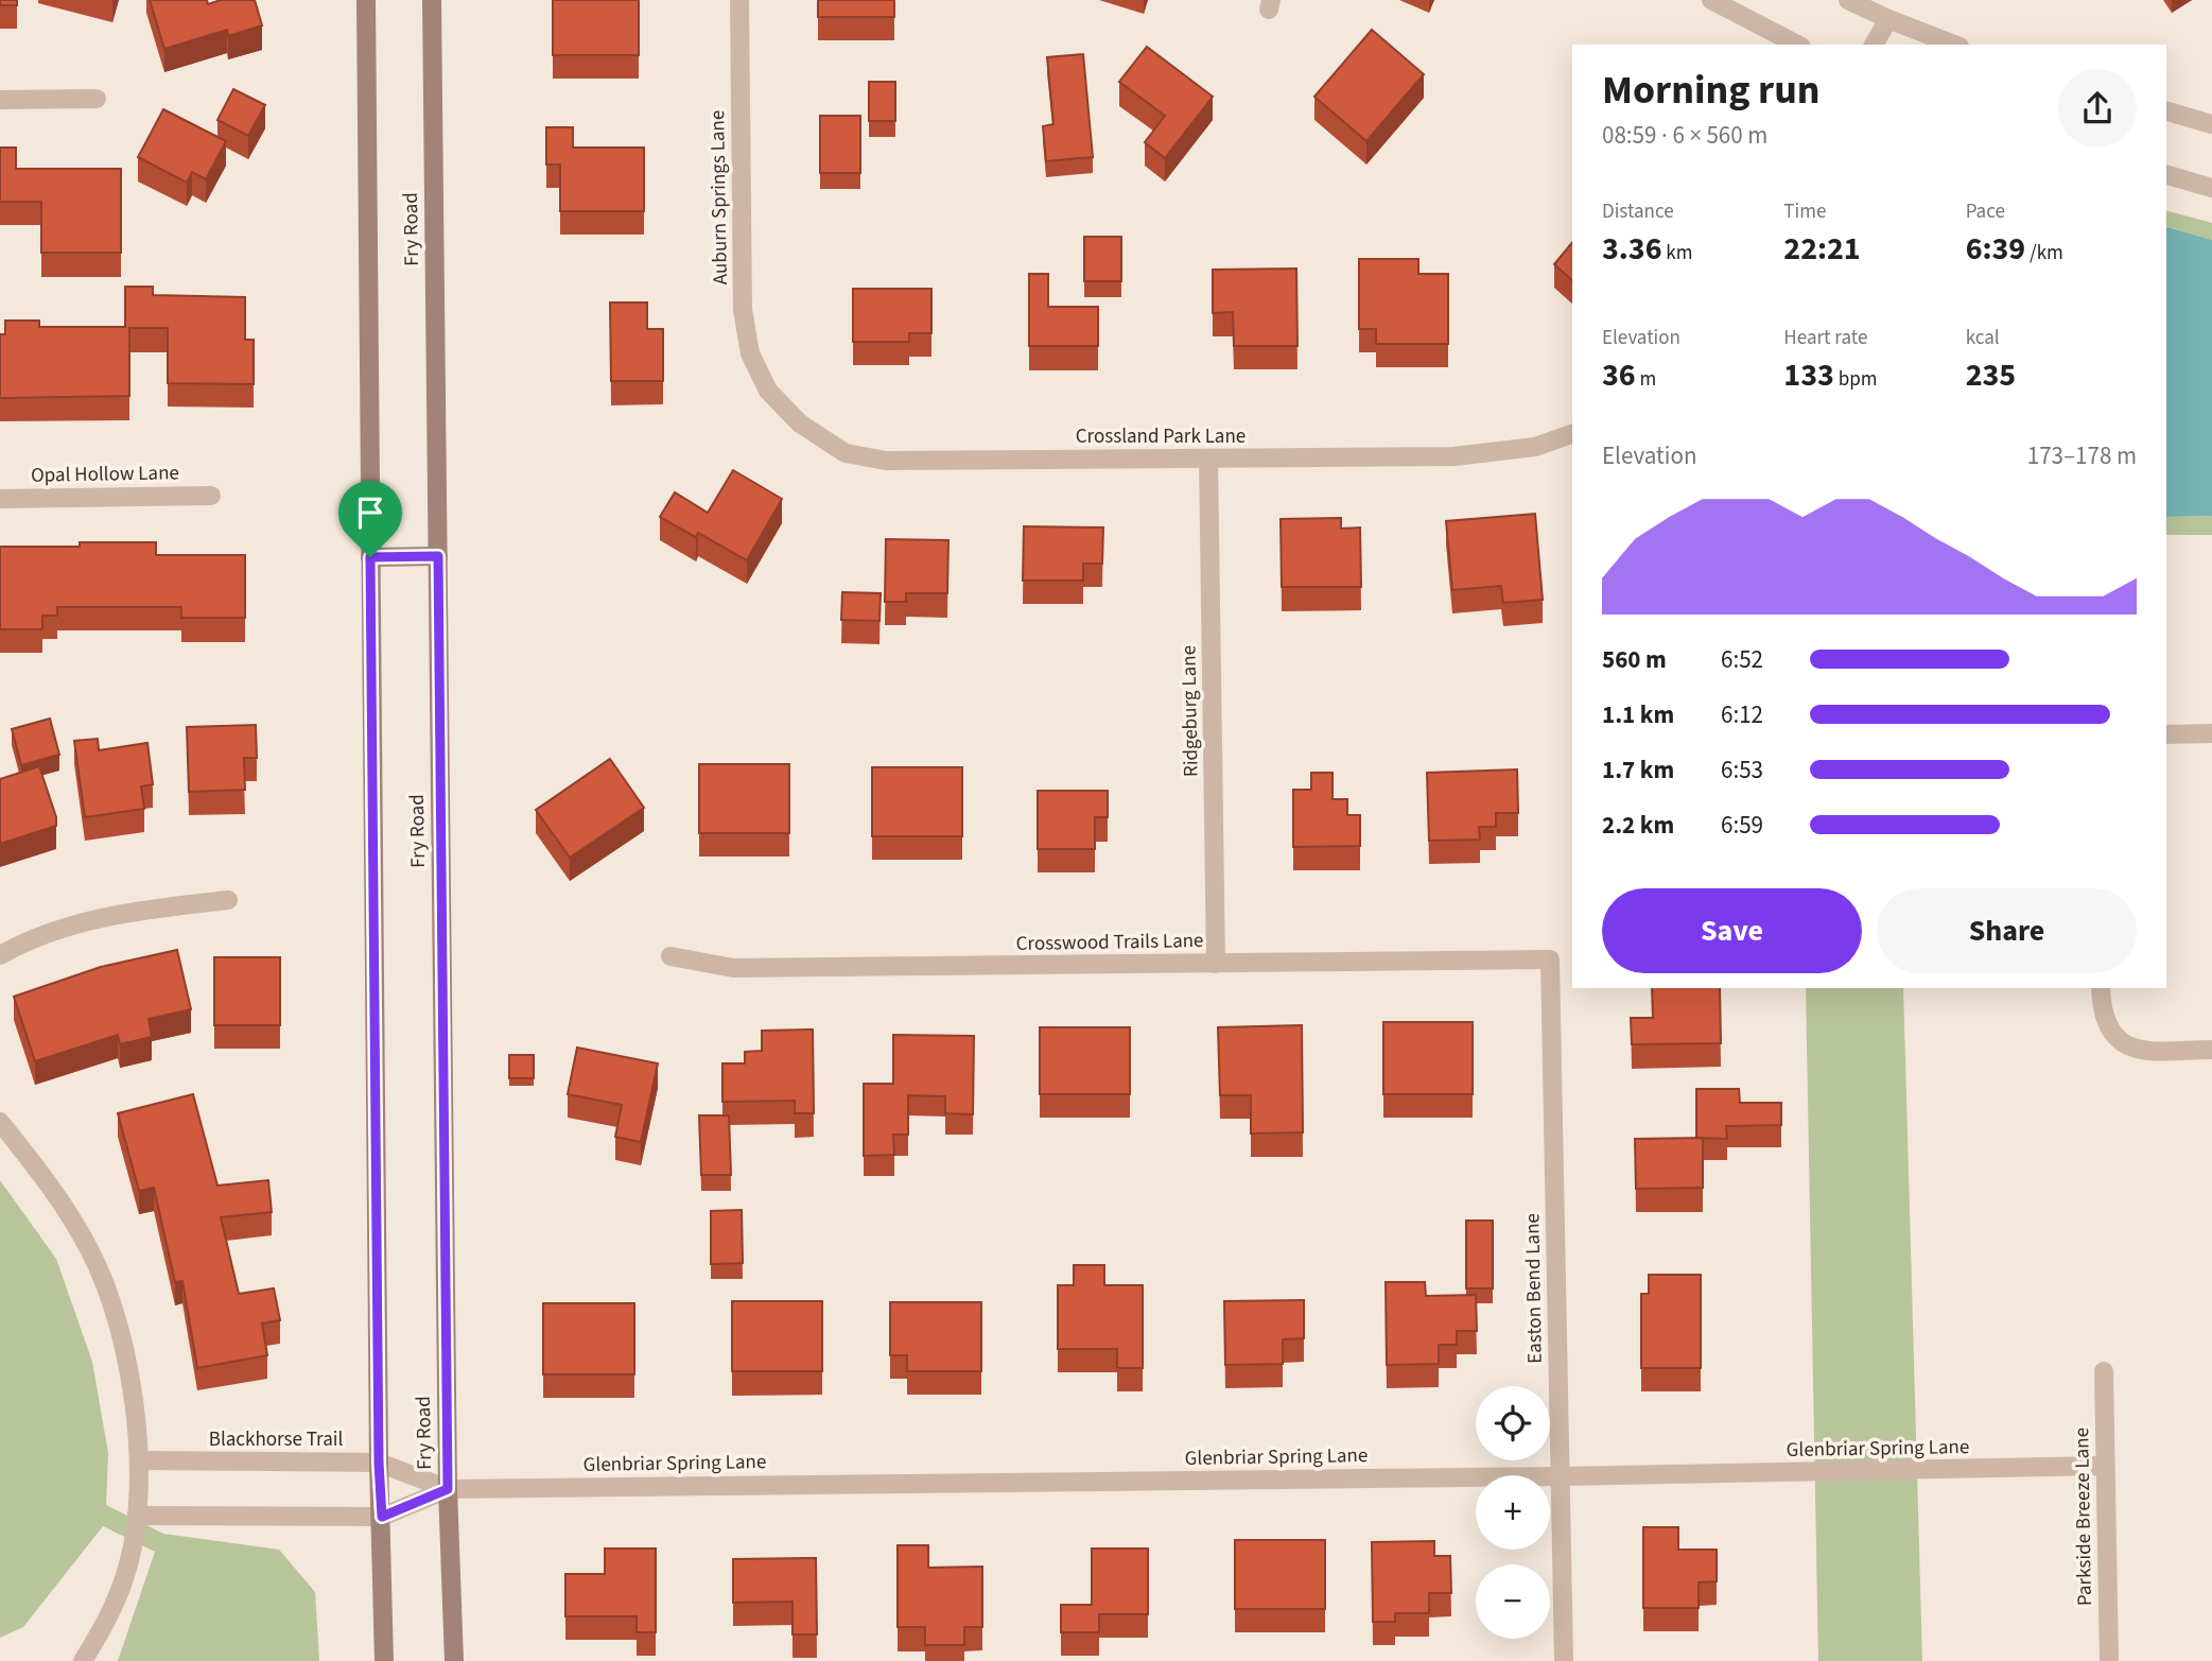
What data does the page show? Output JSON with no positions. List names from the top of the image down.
{
  "streets": {
    "main road": ["Fry Road"],
    "street": [
      "Auburn Springs Lane",
      "Crossland Park Lane",
      "Opal Hollow Lane",
      "Ridgeburg Lane",
      "Crosswood Trails Lane",
      "Easton Bend Lane",
      "Blackhorse Trail",
      "Glenbriar Spring Lane",
      "Parkside Breeze Lane"
    ]
  },
  "crossings": [
    ["Auburn Springs Lane", "Crossland Park Lane"],
    ["Fry Road", "Blackhorse Trail"],
    ["Fry Road", "Glenbriar Spring Lane"],
    ["Crossland Park Lane", "Ridgeburg Lane"],
    ["Ridgeburg Lane", "Crosswood Trails Lane"],
    ["Crosswood Trails Lane", "Easton Bend Lane"],
    ["Easton Bend Lane", "Glenbriar Spring Lane"],
    ["Blackhorse Trail", "Glenbriar Spring Lane"],
    ["Glenbriar Spring Lane", "Parkside Breeze Lane"]
  ],
  "page": {
    "heading": ["Morning run", "08:59 · 6 × 560 m"],
    "stats": [
      ["Distance", "3.36 km"],
      ["Time", "22:21"],
      ["Pace", "6:39 /km"],
      ["Elevation", "36 m"],
      ["Heart rate", "133 bpm"],
      ["kcal", "235"]
    ],
    "chart": ["Elevation", "173–178 m"],
    "list": [
      {
        "name": "560 m",
        "note": "6:52"
      },
      {
        "name": "1.1 km",
        "note": "6:12"
      },
      {
        "name": "1.7 km",
        "note": "6:53"
      },
      {
        "name": "2.2 km",
        "note": "6:59"
      }
    ],
    "buttons": ["Save", "Share"],
    "map_buttons": ["+", "−"]
  }
}
